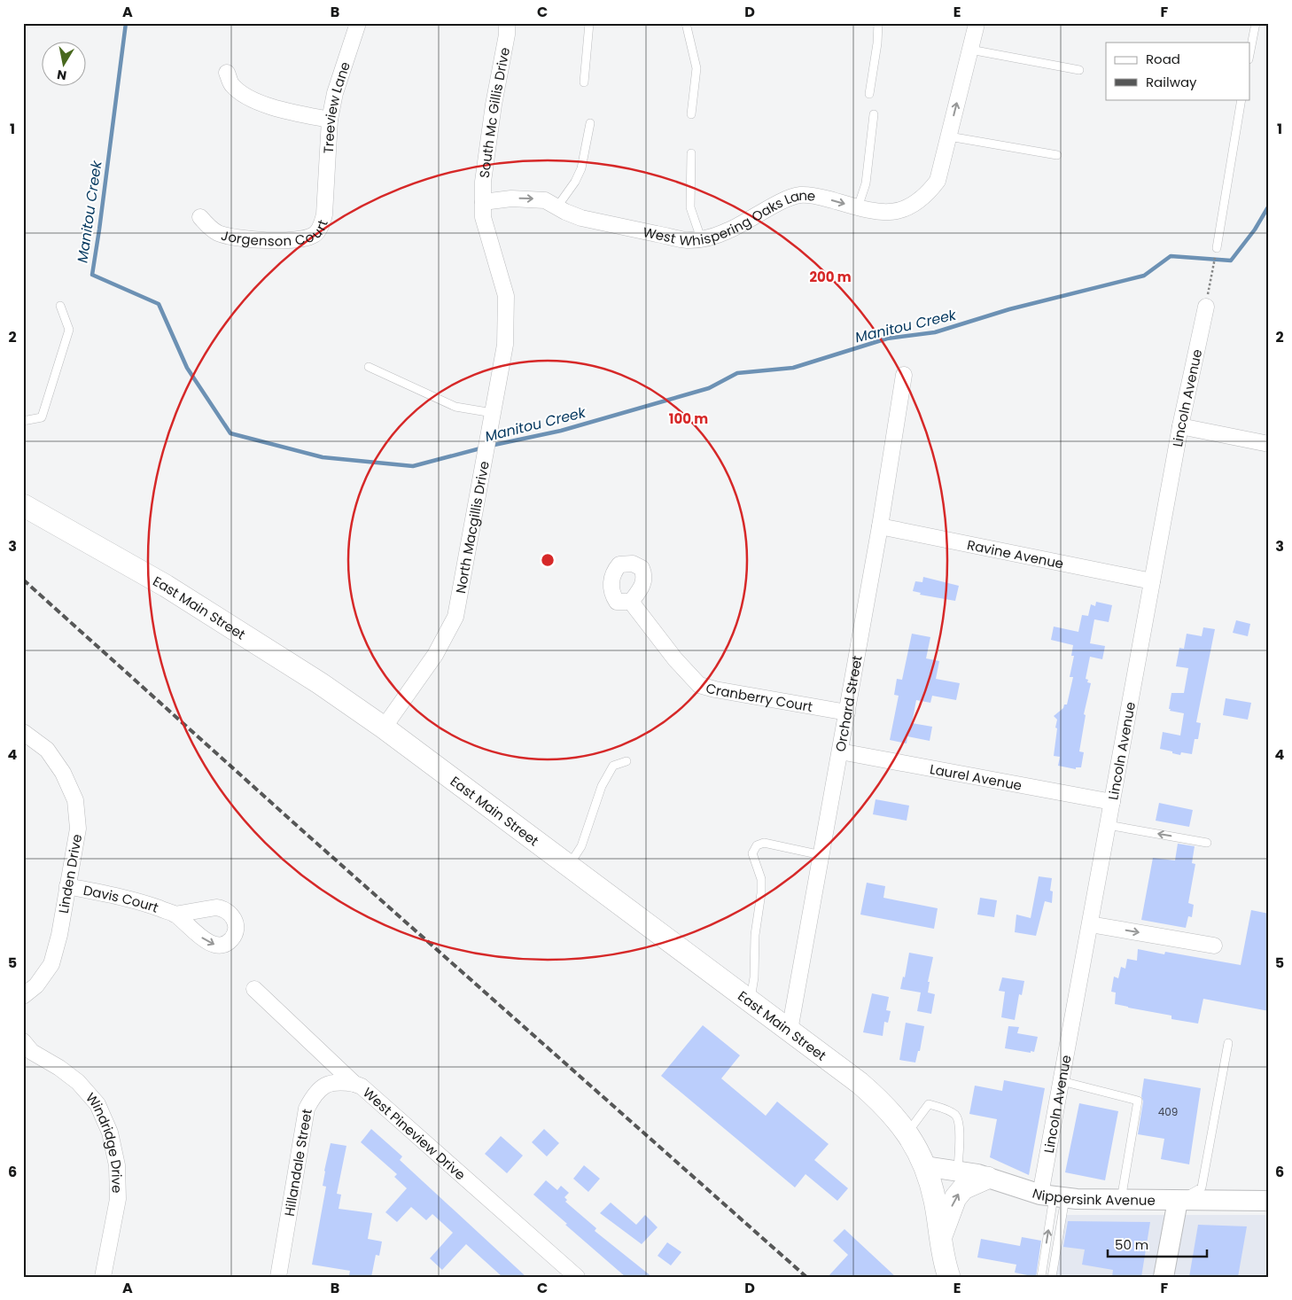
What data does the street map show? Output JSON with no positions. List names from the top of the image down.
{
  "streets": {
    "main road": ["East Main Street"],
    "street": [
      "Treeview Lane",
      "South Mc Gillis Drive",
      "West Whispering Oaks Lane",
      "Jorgenson Court",
      "Lincoln Avenue",
      "North Macgillis Drive",
      "Ravine Avenue",
      "Cranberry Court",
      "Orchard Street",
      "Laurel Avenue",
      "Linden Drive",
      "Davis Court",
      "West Pineview Drive",
      "Windridge Drive",
      "Hillandale Street",
      "Nippersink Avenue"
    ]
  },
  "crossings": [
    ["Treeview Lane", "Jorgenson Court"],
    ["South Mc Gillis Drive", "West Whispering Oaks Lane"],
    ["South Mc Gillis Drive", "North Macgillis Drive"],
    ["West Whispering Oaks Lane", "North Macgillis Drive"],
    ["Lincoln Avenue", "Ravine Avenue"],
    ["Lincoln Avenue", "Laurel Avenue"],
    ["Lincoln Avenue", "Nippersink Avenue"],
    ["North Macgillis Drive", "East Main Street"],
    ["Ravine Avenue", "Orchard Street"],
    ["East Main Street", "Orchard Street"],
    ["East Main Street", "Nippersink Avenue"],
    ["Cranberry Court", "Orchard Street"],
    ["Orchard Street", "Laurel Avenue"],
    ["Linden Drive", "Davis Court"],
    ["West Pineview Drive", "Hillandale Street"]
  ],
  "one_way": ["West Whispering Oaks Lane"],
  "water": ["Manitou Creek"],
  "house_numbers": ["409"],
  "legend": ["Road", "Railway"],
  "scale_bar": "50 m",
  "north": "bottom",
  "grid": {
    "columns": [
      "A",
      "B",
      "C",
      "D",
      "E",
      "F"
    ],
    "rows": [
      "1",
      "2",
      "3",
      "4",
      "5",
      "6"
    ]
  },
  "rings": ["200 m", "100 m"]
}
